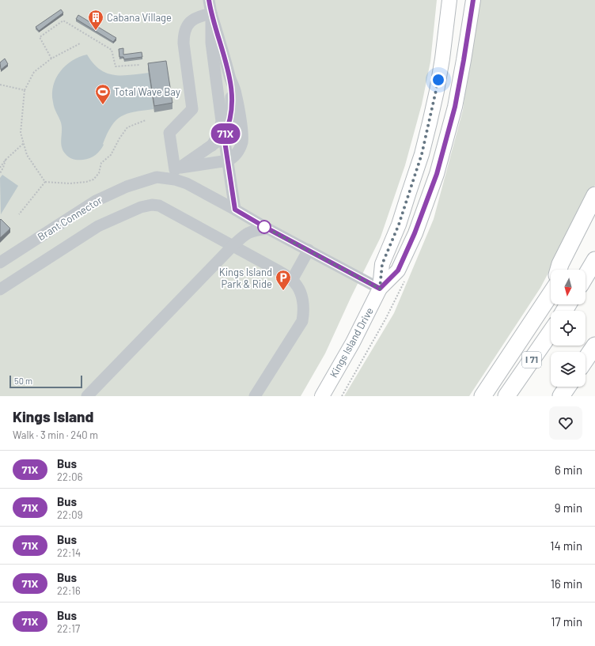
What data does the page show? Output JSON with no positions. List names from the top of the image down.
{
  "streets": {
    "highway": ["I 71"],
    "main road": ["Kings Island Drive"],
    "lane": ["Brant Connector"]
  },
  "crossings": [
    ["Brant Connector", "Kings Island Drive"]
  ],
  "places": {
    "building": ["Cabana Village"],
    "sports": ["Total Wave Bay"],
    "parking": ["Kings Island Park & Ride"]
  },
  "lines": ["bus line 71X"],
  "scale_bar": "50 m",
  "north": "bottom",
  "page": {
    "on_map": "71X",
    "scale": "50 m",
    "heading": ["Kings Island", "Walk · 3 min · 240 m"],
    "list": [
      {
        "mark": "71X",
        "name": "Bus",
        "note": "22:06",
        "value": "6 min"
      },
      {
        "mark": "71X",
        "name": "Bus",
        "note": "22:09",
        "value": "9 min"
      },
      {
        "mark": "71X",
        "name": "Bus",
        "note": "22:14",
        "value": "14 min"
      },
      {
        "mark": "71X",
        "name": "Bus",
        "note": "22:16",
        "value": "16 min"
      },
      {
        "mark": "71X",
        "name": "Bus",
        "note": "22:17",
        "value": "17 min"
      }
    ]
  }
}
